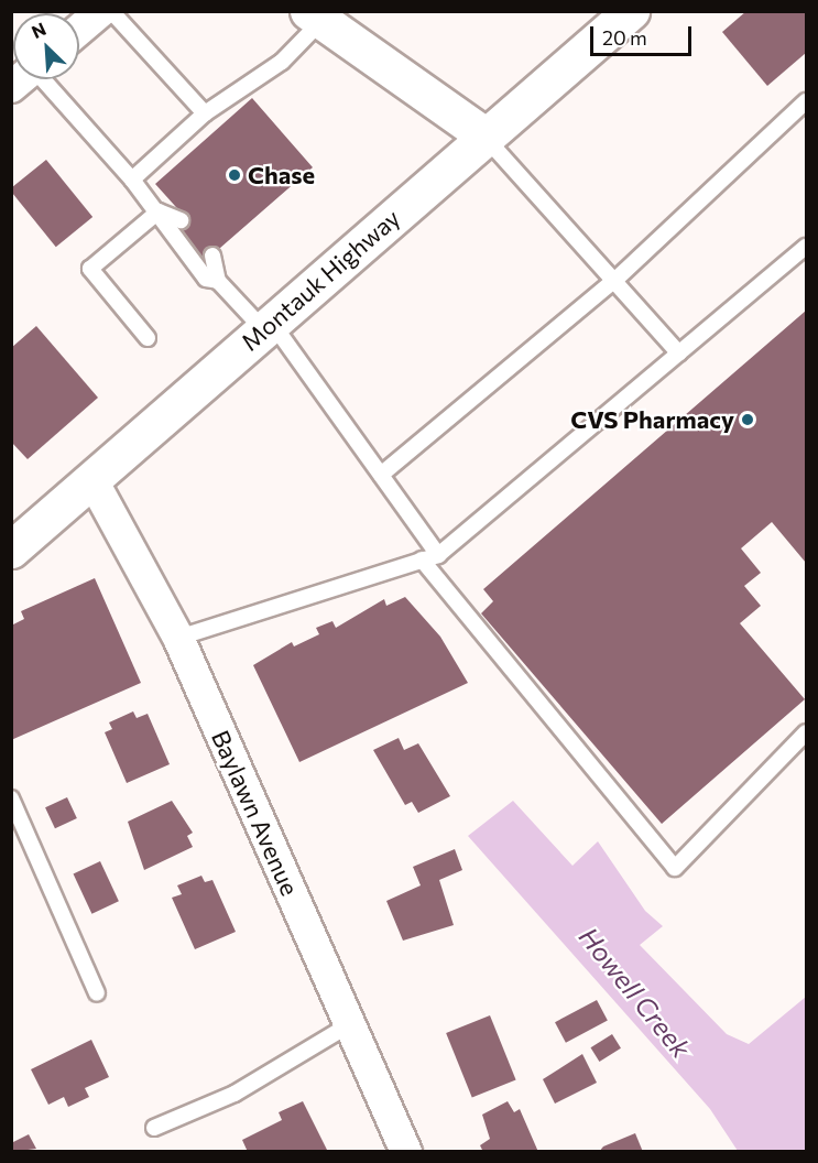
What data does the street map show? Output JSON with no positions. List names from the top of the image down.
{
  "streets": {
    "main road": ["Montauk Highway"],
    "street": ["Baylawn Avenue"]
  },
  "crossings": [
    ["Montauk Highway", "Baylawn Avenue"]
  ],
  "water": ["Howell Creek"],
  "places": ["Chase", "CVS Pharmacy"],
  "scale_bar": "20 m",
  "north": "top left"
}
